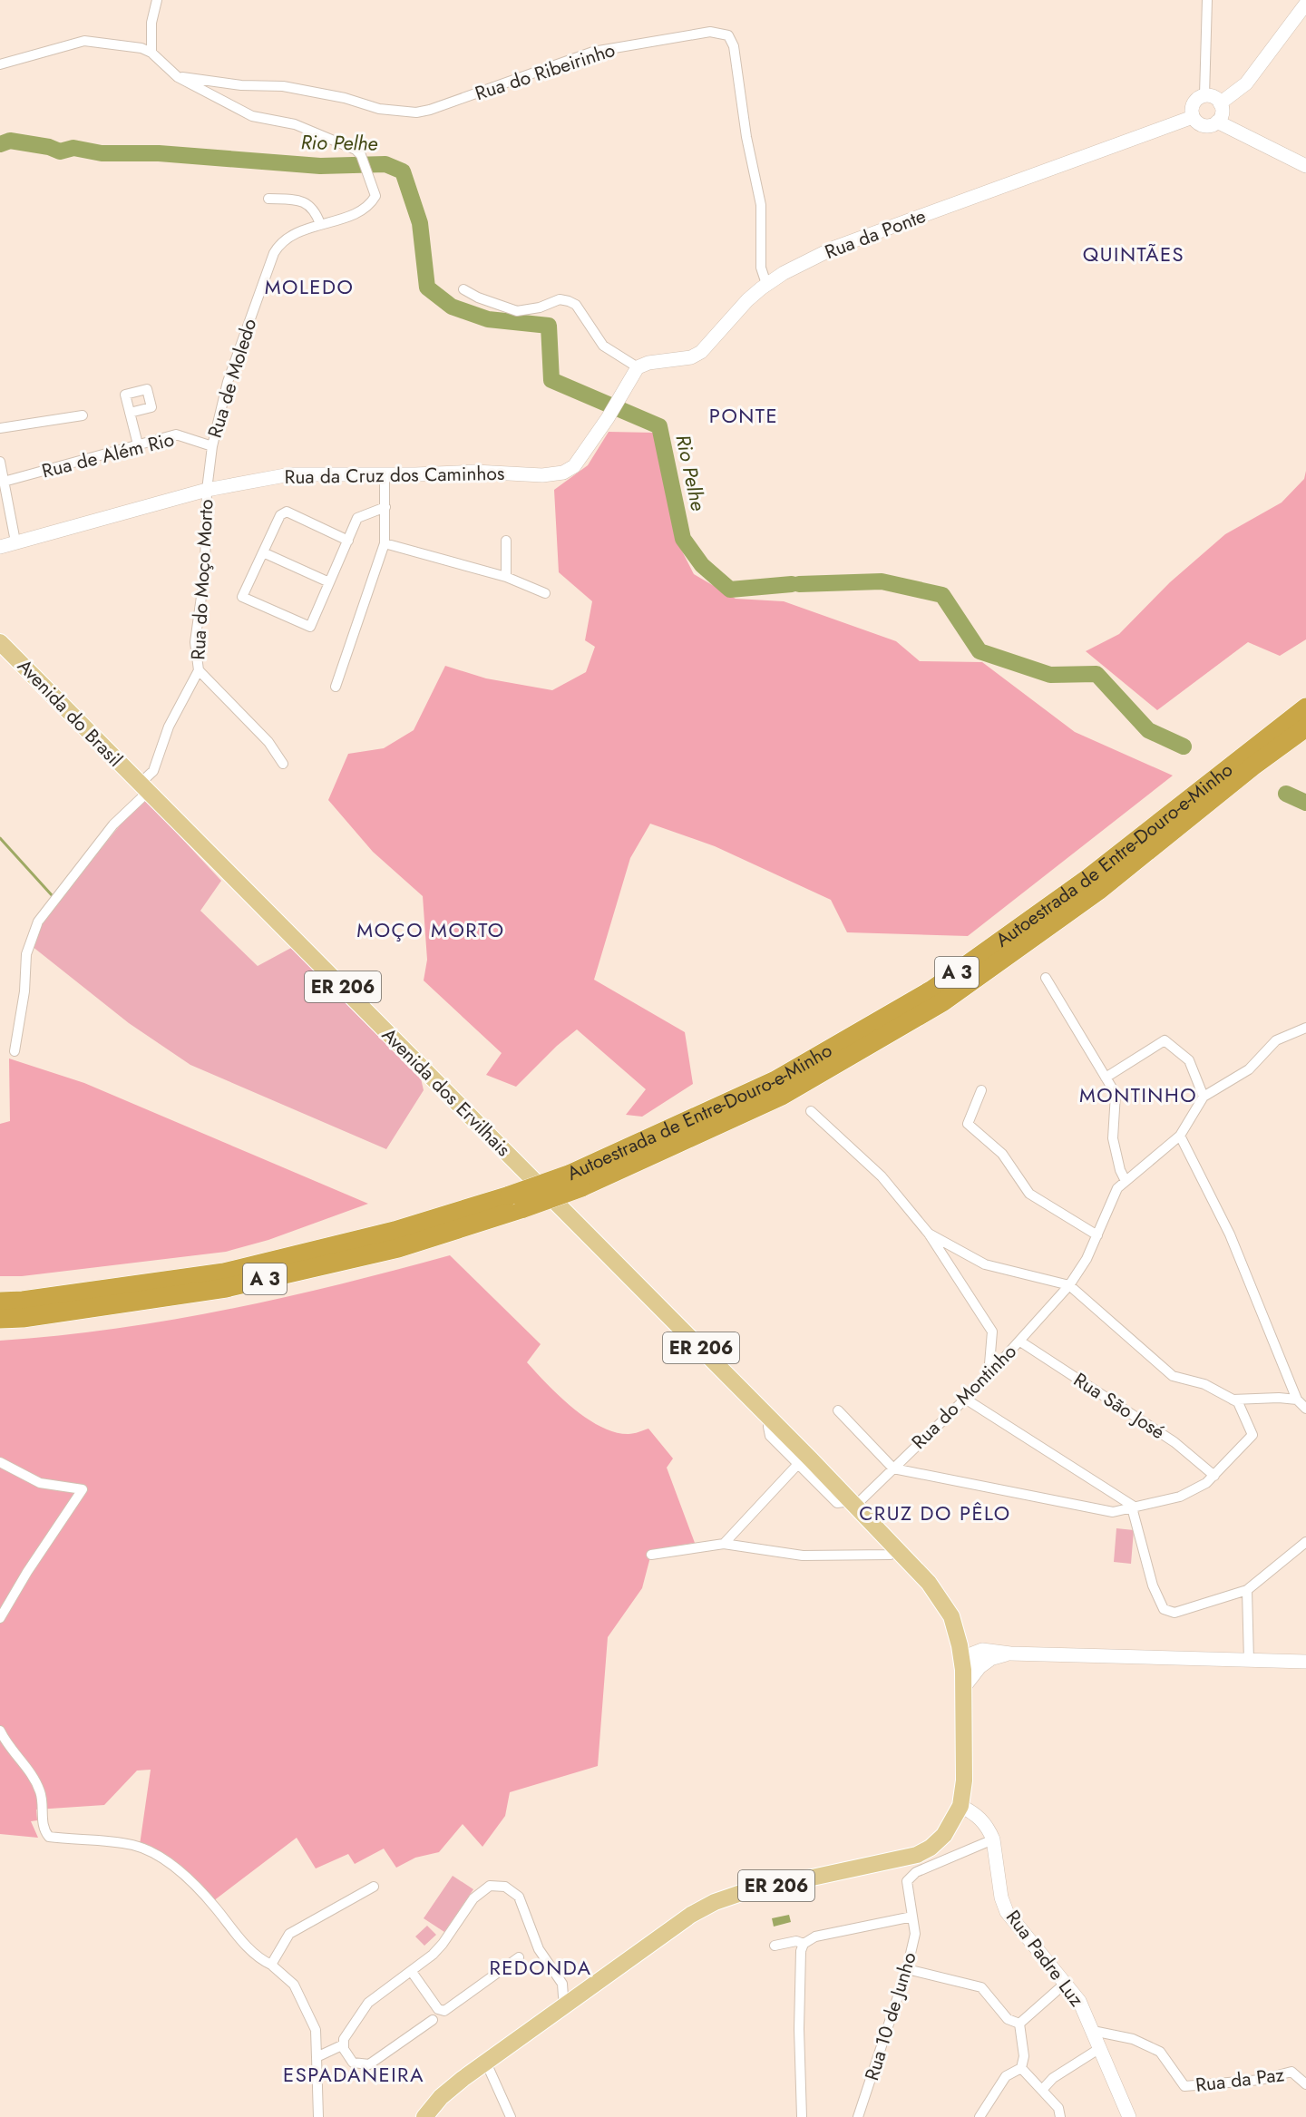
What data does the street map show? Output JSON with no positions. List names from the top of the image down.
{
  "streets": {
    "highway": ["Autoestrada de Entre-Douro-e-Minho", "A 3"],
    "main road": ["Avenida do Brasil", "ER 206", "Avenida dos Ervilhais"],
    "street": [
      "Rua do Ribeirinho",
      "Rua da Ponte",
      "Rua de Moledo",
      "Rua de Além Rio",
      "Rua da Cruz dos Caminhos",
      "Rua do Moço Morto",
      "Rua do Montinho",
      "Rua São José",
      "Rua Padre Luz",
      "Rua 10 de Junho",
      "Rua da Paz"
    ]
  },
  "crossings": [
    ["Rua do Ribeirinho", "Rua da Ponte"],
    ["Rua do Ribeirinho", "Rua de Moledo"],
    ["Rua da Ponte", "Rua da Cruz dos Caminhos"],
    ["Rua de Moledo", "Rua de Além Rio"],
    ["Rua de Moledo", "Rua da Cruz dos Caminhos"],
    ["Rua de Moledo", "Rua do Moço Morto"],
    ["Rua da Cruz dos Caminhos", "Rua do Moço Morto"],
    ["Rua do Moço Morto", "Avenida do Brasil"],
    ["Rua do Moço Morto", "Avenida dos Ervilhais"],
    ["Avenida do Brasil", "Avenida dos Ervilhais"],
    ["ER 206", "Avenida dos Ervilhais"],
    ["ER 206", "Rua do Montinho"],
    ["ER 206", "Rua Padre Luz"],
    ["Rua do Montinho", "Rua São José"],
    ["Rua Padre Luz", "Rua 10 de Junho"],
    ["Rua Padre Luz", "Rua da Paz"]
  ],
  "districts": [
    "QUINTÃES",
    "MOLEDO",
    "PONTE",
    "MOÇO MORTO",
    "MONTINHO",
    "CRUZ DO PÊLO",
    "REDONDA",
    "ESPADANEIRA"
  ],
  "water": ["Rio Pelhe"]
}
